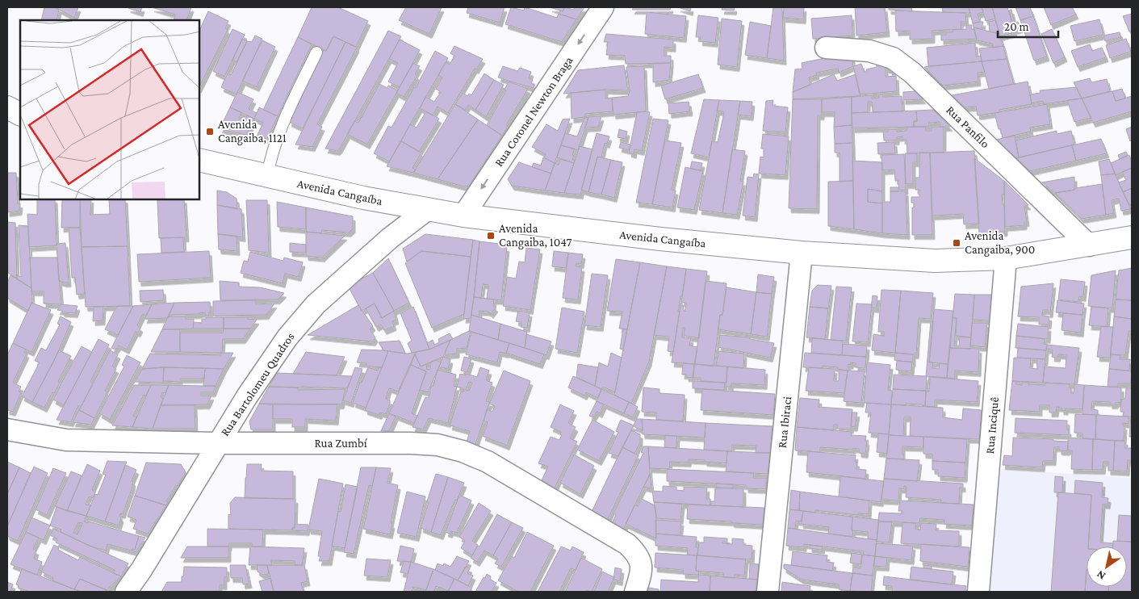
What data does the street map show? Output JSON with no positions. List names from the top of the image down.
{
  "streets": {
    "main road": ["Avenida Cangaíba"],
    "street": [
      "Rua Coronel Newton Braga",
      "Rua Panfilo",
      "Rua Bartolomeu Quadros",
      "Rua Ibiraci",
      "Rua Inciquê",
      "Rua Zumbí"
    ]
  },
  "crossings": [
    ["Rua Coronel Newton Braga", "Avenida Cangaíba"],
    ["Rua Panfilo", "Avenida Cangaíba"],
    ["Avenida Cangaíba", "Rua Bartolomeu Quadros"],
    ["Avenida Cangaíba", "Rua Ibiraci"],
    ["Avenida Cangaíba", "Rua Inciquê"],
    ["Rua Bartolomeu Quadros", "Rua Zumbí"]
  ],
  "one_way": ["Rua Coronel Newton Braga"],
  "places": {
    "transit": ["Avenida Cangaiba, 1121", "Avenida Cangaiba, 1047", "Avenida Cangaiba, 900"]
  },
  "scale_bar": "20 m",
  "north": "bottom left"
}
